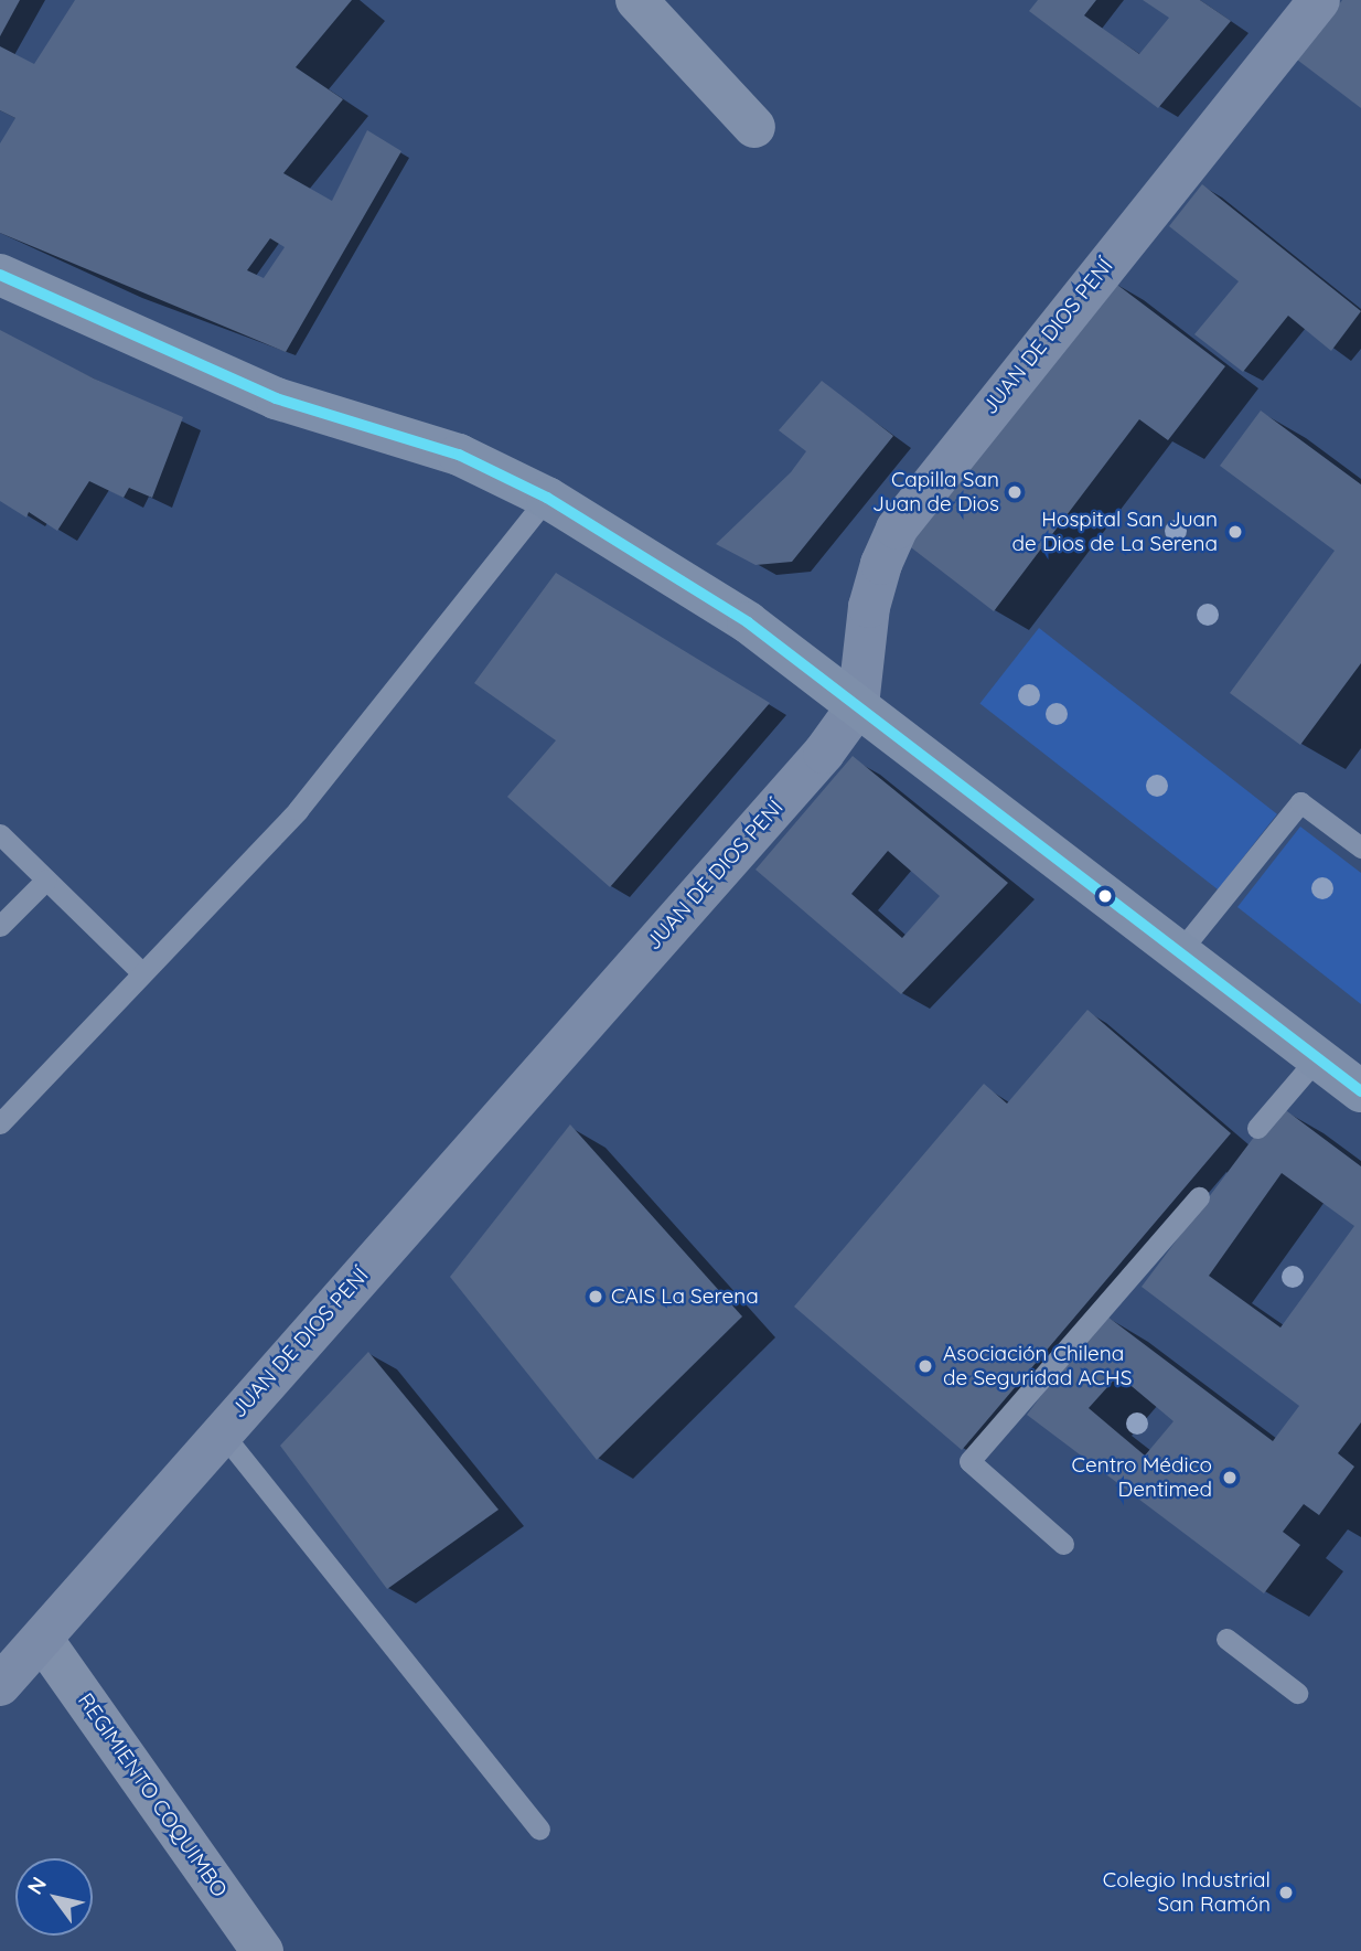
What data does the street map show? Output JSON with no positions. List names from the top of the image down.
{
  "streets": {
    "main road": ["JUAN DE DIOS PENÍ"],
    "street": ["REGIMIENTO COQUIMBO"]
  },
  "crossings": [
    ["JUAN DE DIOS PENÍ", "REGIMIENTO COQUIMBO"]
  ],
  "places": [
    "Capilla San Juan de Dios",
    "Hospital San Juan de Dios de La Serena",
    "CAIS La Serena",
    "Asociación Chilena de Seguridad ACHS",
    "Centro Médico Dentimed",
    "Colegio Industrial San Ramón"
  ],
  "north": "top left"
}
